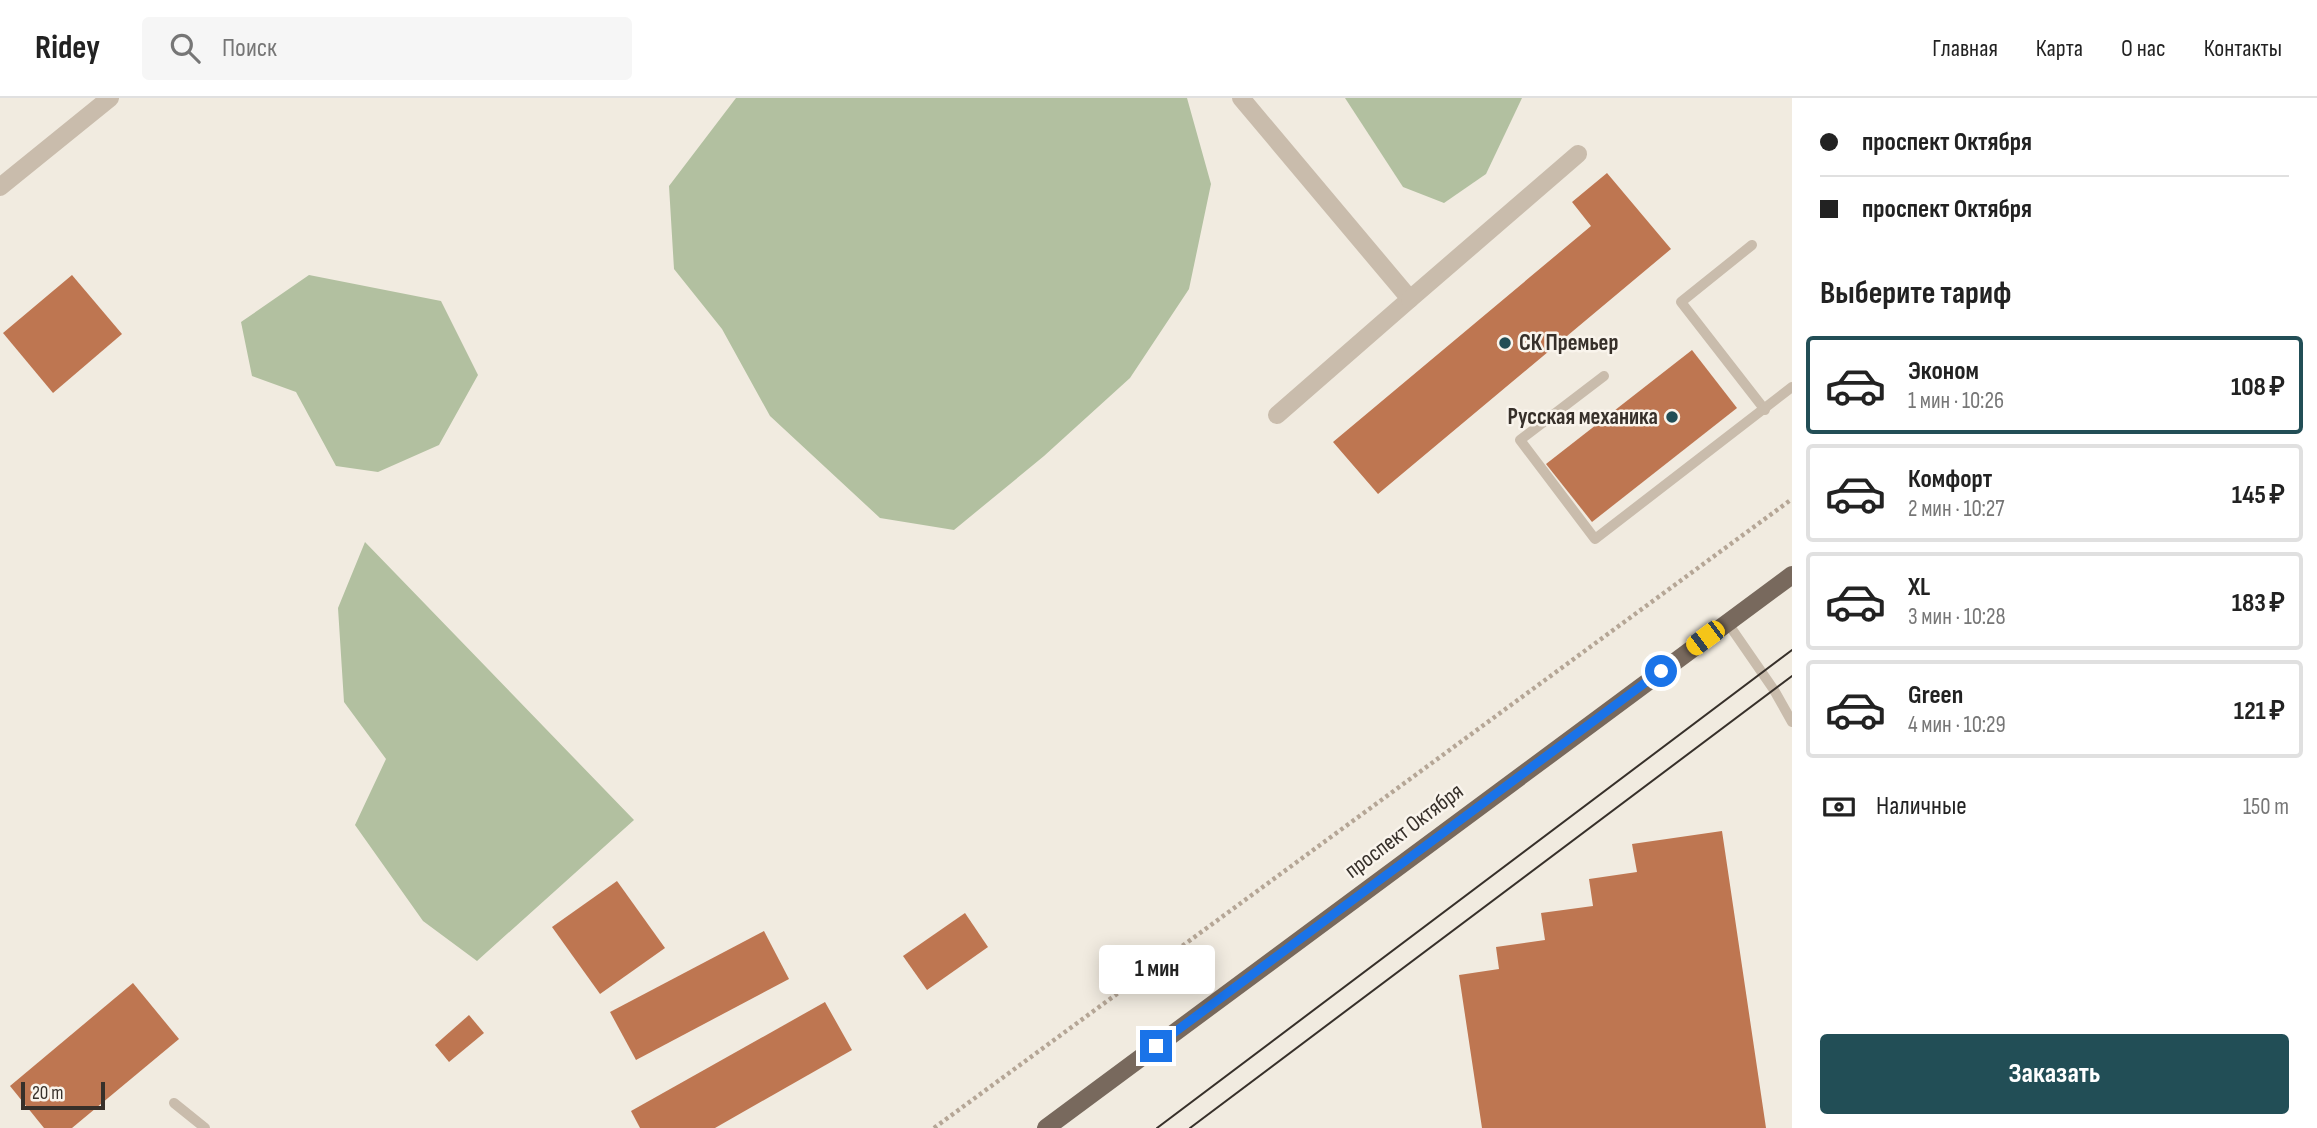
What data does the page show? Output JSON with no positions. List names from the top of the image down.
{
  "streets": {
    "main road": ["проспект Октября"]
  },
  "places": ["СК Премьер", "Русская механика"],
  "scale_bar": "20 m",
  "page": {
    "header": "Ridey",
    "search": "Поиск",
    "nav": [
      "Главная",
      "Карта",
      "О нас",
      "Контакты"
    ],
    "banner": ["проспект Октября", "проспект Октября"],
    "heading": "Выберите тариф",
    "list": [
      {
        "name": "Эконом",
        "note": "1 мин · 10:26",
        "value": "108 ₽"
      },
      {
        "name": "Комфорт",
        "note": "2 мин · 10:27",
        "value": "145 ₽"
      },
      {
        "name": "XL",
        "note": "3 мин · 10:28",
        "value": "183 ₽"
      },
      {
        "name": "Green",
        "note": "4 мин · 10:29",
        "value": "121 ₽"
      }
    ],
    "pay": ["Наличные", "150 m"],
    "bubble": "1 мин",
    "buttons": "Заказать",
    "scale": "20 m"
  }
}
